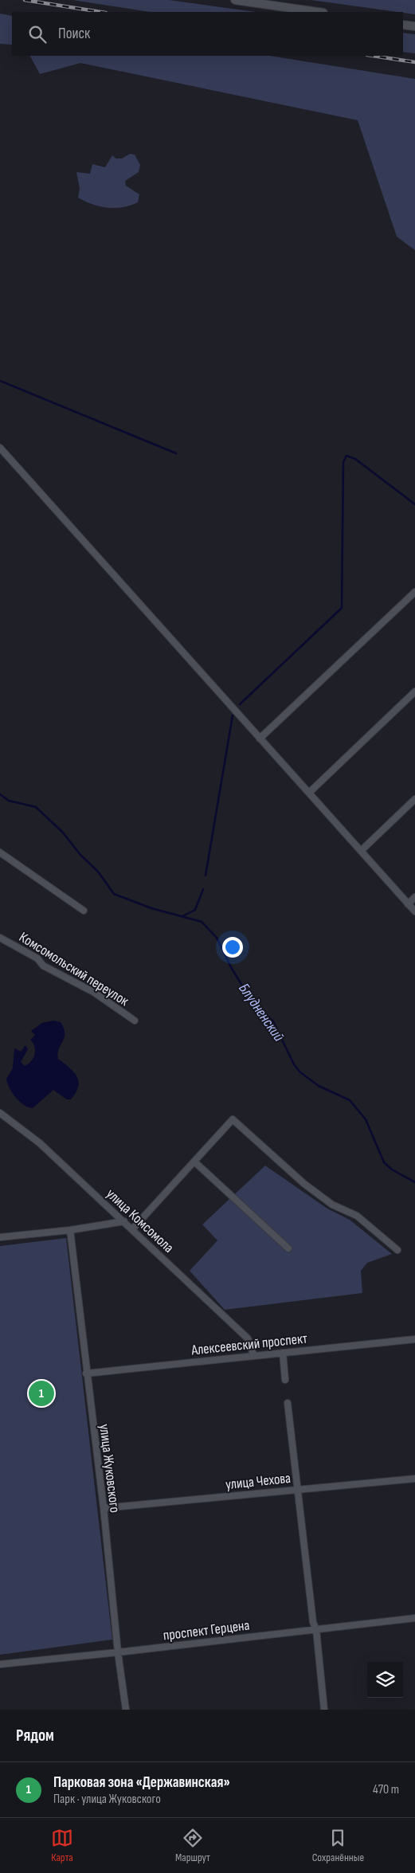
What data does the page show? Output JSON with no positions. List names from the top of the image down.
{
  "streets": {
    "street": [
      "Комсомольский переулок",
      "улица Комсомола",
      "Алексеевский проспект",
      "улица Жуковского",
      "улица Чехова",
      "проспект Герцена"
    ]
  },
  "crossings": [
    ["улица Комсомола", "Алексеевский проспект"],
    ["Алексеевский проспект", "улица Жуковского"],
    ["улица Жуковского", "улица Чехова"],
    ["улица Жуковского", "проспект Герцена"]
  ],
  "water": ["Блудненский"],
  "page": {
    "search": "Поиск",
    "pins": "1",
    "heading": "Рядом",
    "list": [
      {
        "mark": "1",
        "name": "Парковая зона «Державинская»",
        "note": "Парк · улица Жуковского",
        "value": "470 m"
      }
    ],
    "nav": ["Карта", "Маршрут", "Сохранённые"]
  }
}
